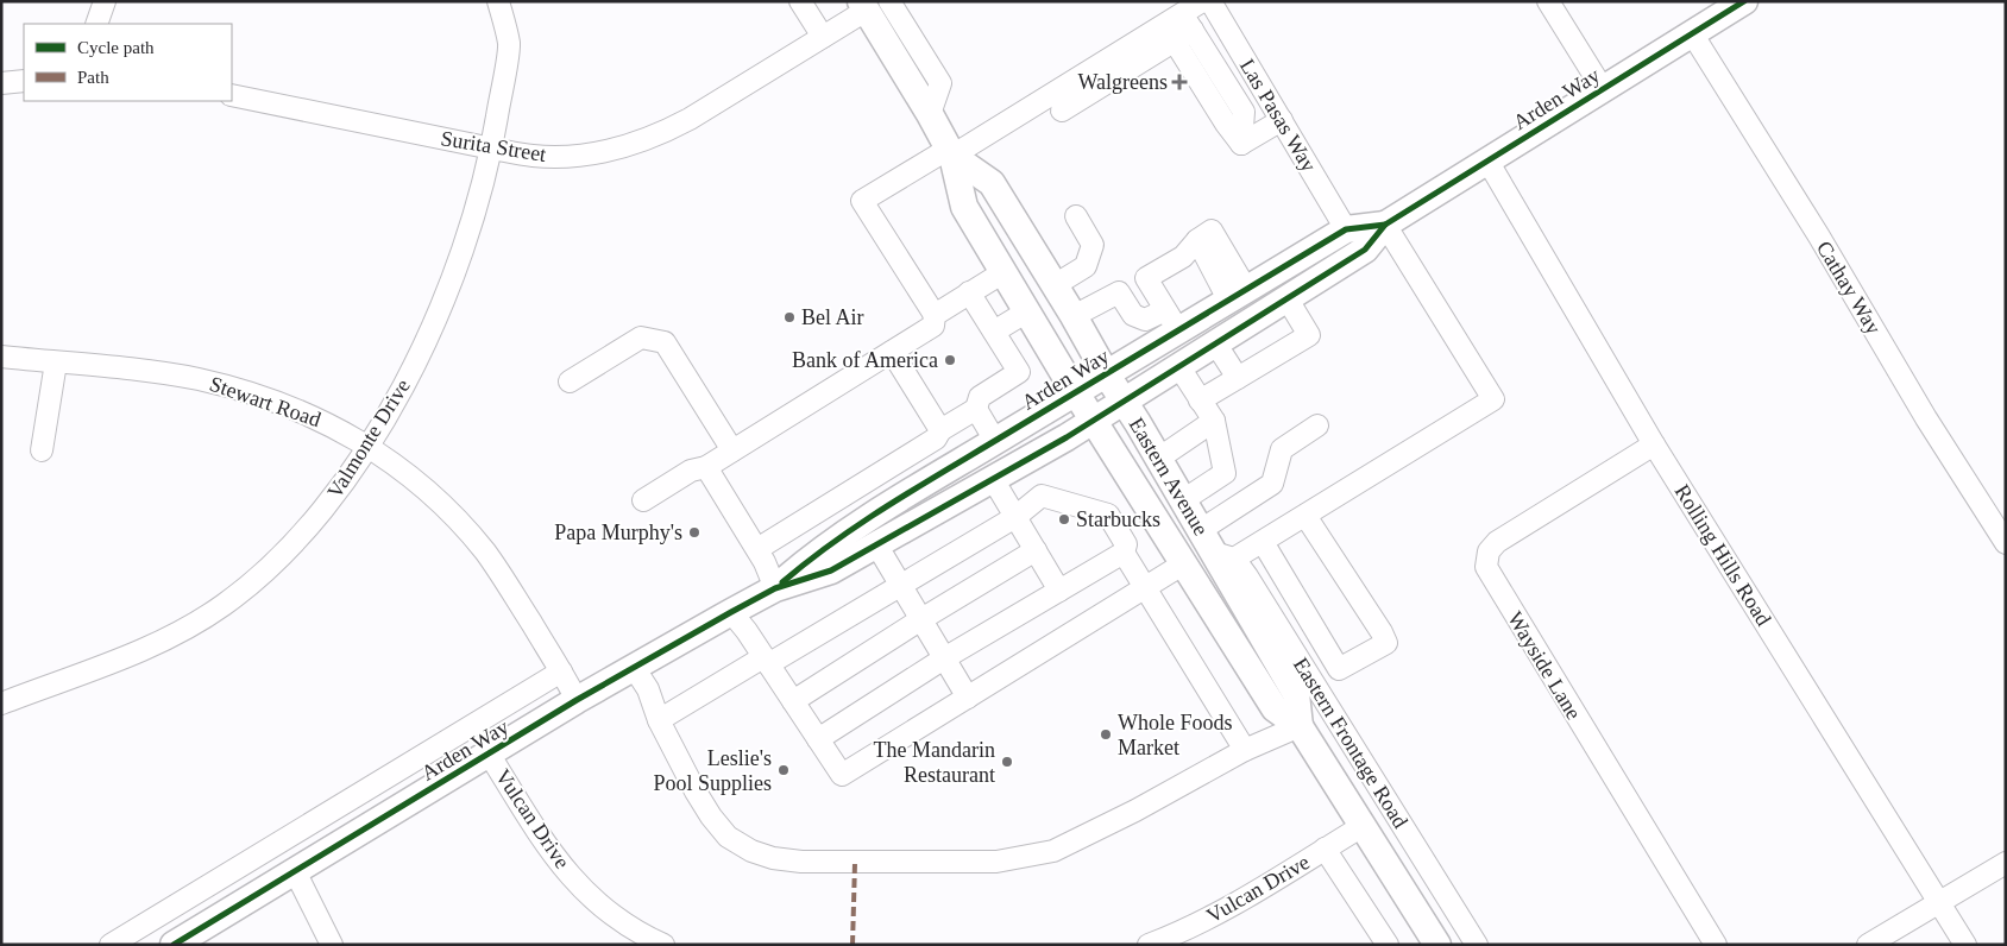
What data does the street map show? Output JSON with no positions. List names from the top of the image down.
{
  "streets": {
    "main road": ["Arden Way", "Eastern Avenue"],
    "street": [
      "Las Pasas Way",
      "Surita Street",
      "Cathay Way",
      "Stewart Road",
      "Valmonte Drive",
      "Rolling Hills Road",
      "Wayside Lane",
      "Eastern Frontage Road",
      "Vulcan Drive"
    ]
  },
  "crossings": [
    ["Arden Way", "Las Pasas Way"],
    ["Arden Way", "Cathay Way"],
    ["Arden Way", "Stewart Road"],
    ["Arden Way", "Eastern Avenue"],
    ["Arden Way", "Rolling Hills Road"],
    ["Arden Way", "Vulcan Drive"],
    ["Surita Street", "Valmonte Drive"],
    ["Surita Street", "Eastern Avenue"],
    ["Stewart Road", "Valmonte Drive"],
    ["Eastern Avenue", "Eastern Frontage Road"],
    ["Eastern Avenue", "Vulcan Drive"],
    ["Rolling Hills Road", "Wayside Lane"]
  ],
  "places": {
    "health": ["Walgreens"],
    "other": [
      "Bel Air",
      "Bank of America",
      "Starbucks",
      "Papa Murphy's",
      "Whole Foods Market",
      "The Mandarin Restaurant",
      "Leslie's Pool Supplies"
    ]
  },
  "legend": ["Cycle path", "Path"]
}
